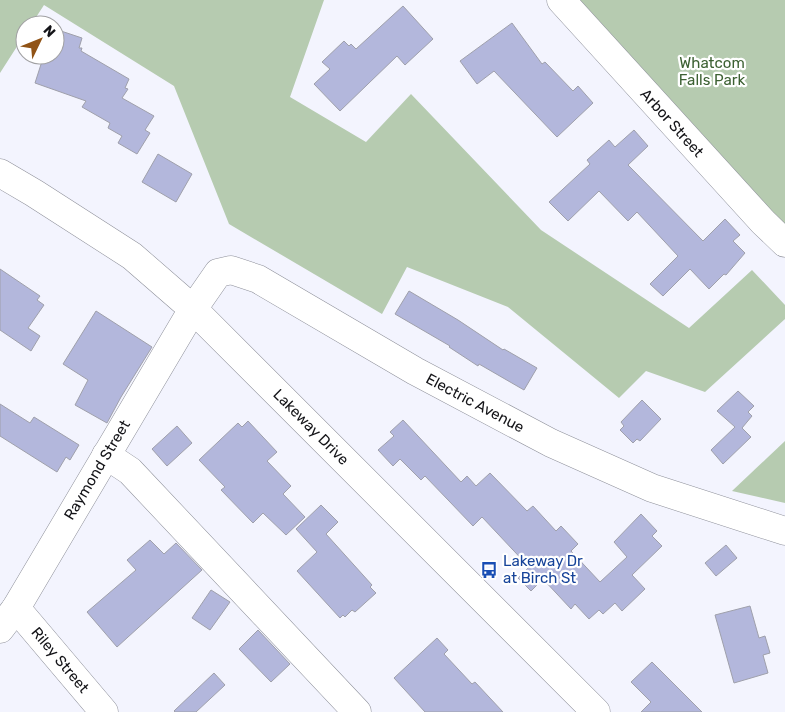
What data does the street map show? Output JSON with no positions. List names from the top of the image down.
{
  "streets": {
    "main road": [
      "Arbor Street",
      "Electric Avenue",
      "Lakeway Drive",
      "Raymond Street",
      "Riley Street"
    ]
  },
  "crossings": [
    ["Electric Avenue", "Lakeway Drive"],
    ["Electric Avenue", "Raymond Street"],
    ["Lakeway Drive", "Raymond Street"],
    ["Raymond Street", "Riley Street"]
  ],
  "parks": ["Whatcom Falls Park"],
  "places": {
    "bus stop": ["Lakeway Dr at Birch St"]
  },
  "north": "top right"
}
